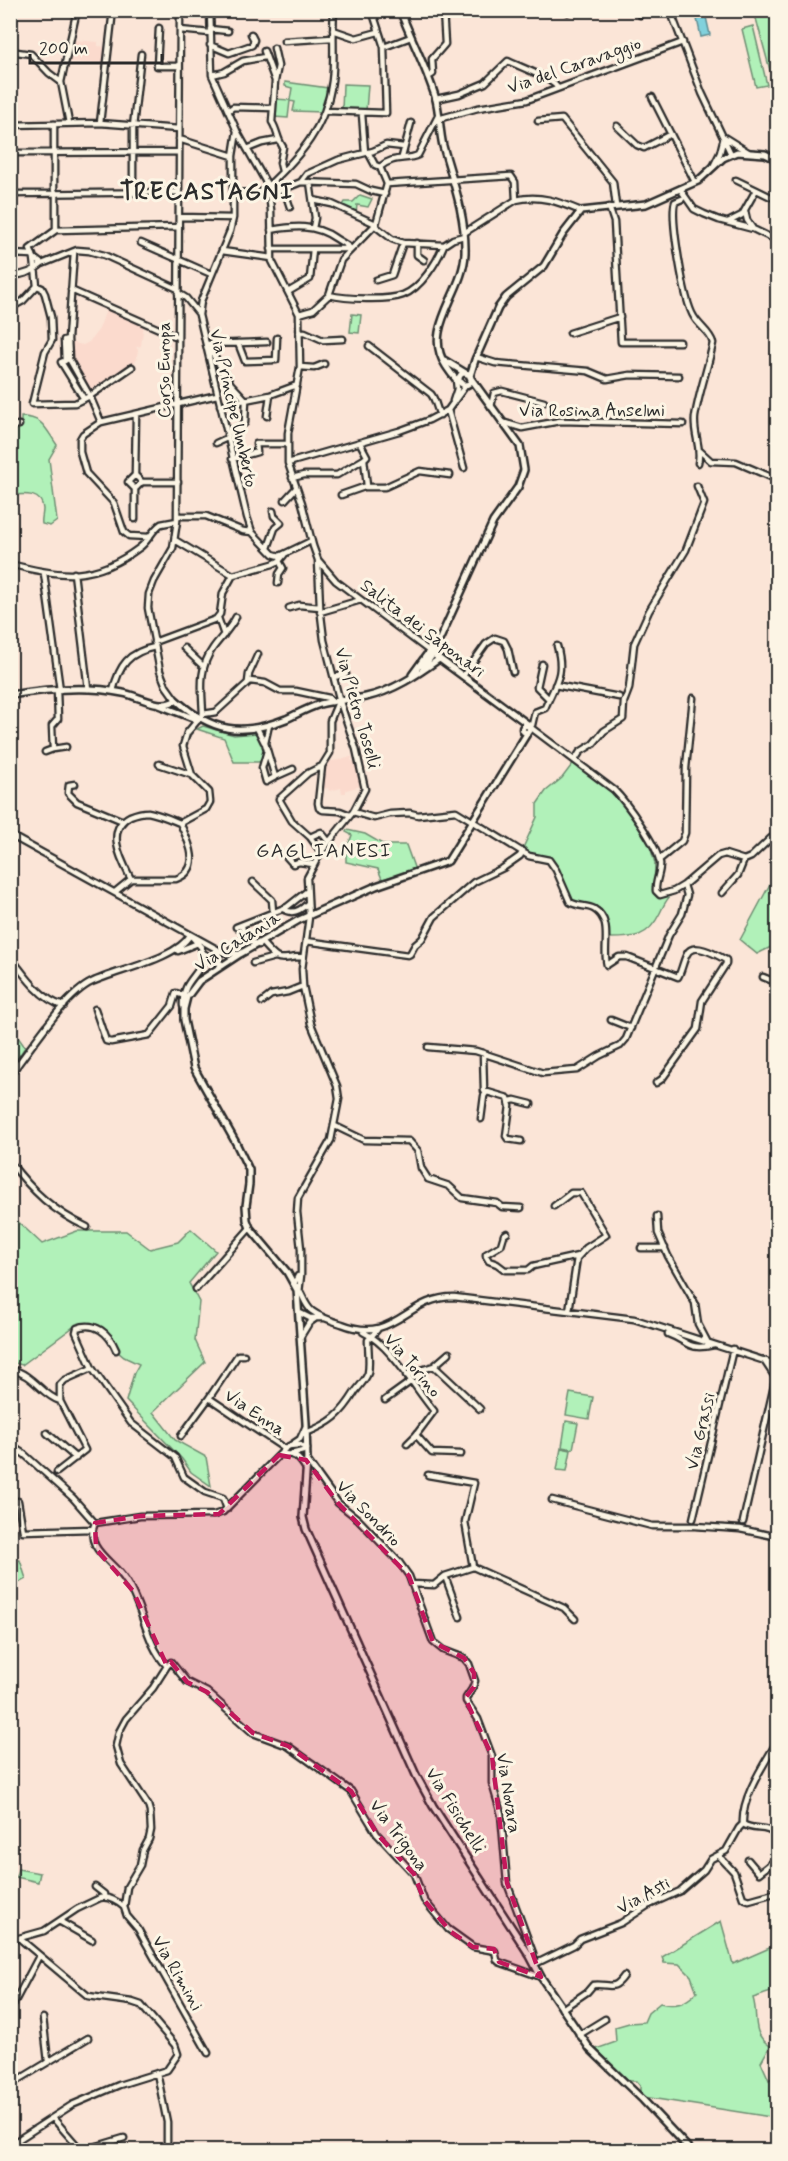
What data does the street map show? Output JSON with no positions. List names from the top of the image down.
{
  "streets": {
    "main road": ["Salita dei Saponari", "Via Catania", "Via Fisichelli"],
    "street": [
      "Via del Caravaggio",
      "Corso Europa",
      "Via Principe Umberto",
      "Via Rosina Anselmi",
      "Via Pietro Toselli",
      "Via Torino",
      "Via Enna",
      "Via Grassi",
      "Via Sondrio",
      "Via Novara",
      "Via Trigona",
      "Via Asti",
      "Via Rimini"
    ]
  },
  "crossings": [
    ["Salita dei Saponari", "Via Pietro Toselli"],
    ["Salita dei Saponari", "Via Catania"],
    ["Via Pietro Toselli", "Via Catania"],
    ["Via Sondrio", "Via Novara"],
    ["Via Sondrio", "Via Fisichelli"],
    ["Via Novara", "Via Fisichelli"],
    ["Via Novara", "Via Asti"],
    ["Via Fisichelli", "Via Trigona"],
    ["Via Fisichelli", "Via Asti"]
  ],
  "districts": ["TRECASTAGNI", "GAGLIANESI"],
  "scale_bar": "200 m"
}
